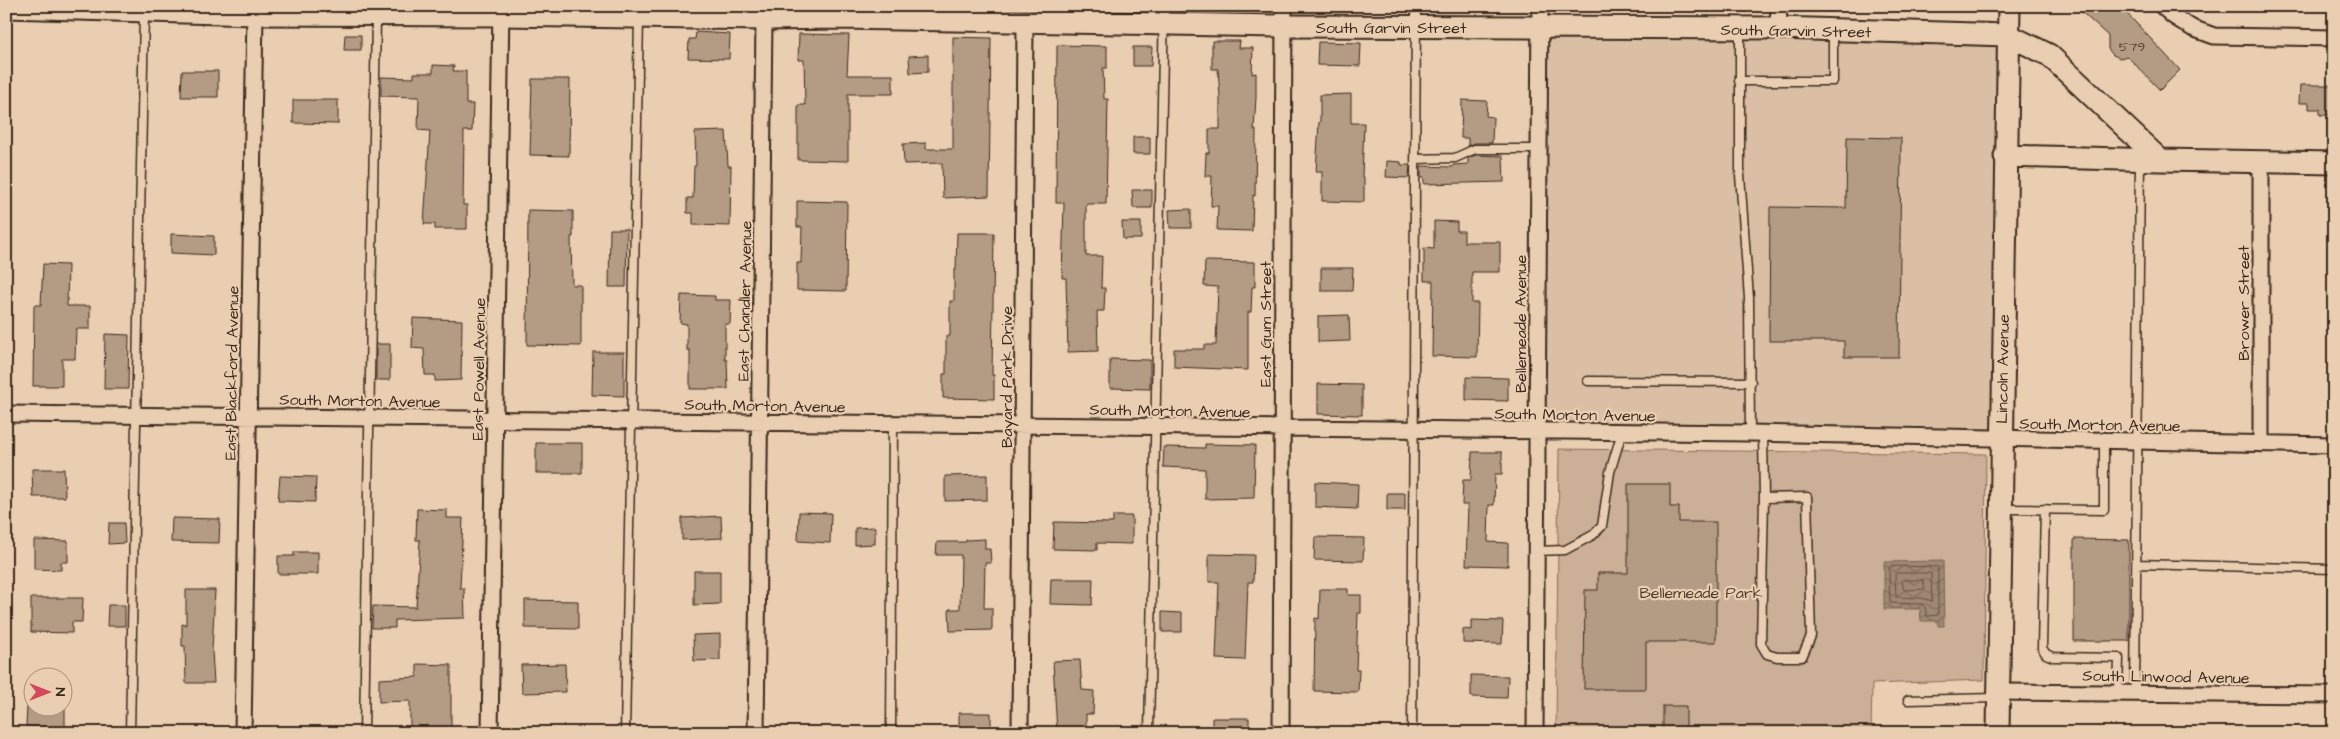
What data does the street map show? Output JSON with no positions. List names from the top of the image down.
{
  "streets": {
    "street": [
      "South Garvin Street",
      "East Chandler Avenue",
      "Brower Street",
      "East Gum Street",
      "Bellemeade Avenue",
      "East Powell Avenue",
      "Lincoln Avenue",
      "East Blackford Avenue",
      "Bayard Park Drive",
      "South Morton Avenue",
      "South Linwood Avenue"
    ]
  },
  "crossings": [
    ["South Garvin Street", "East Chandler Avenue"],
    ["South Garvin Street", "East Gum Street"],
    ["South Garvin Street", "Bellemeade Avenue"],
    ["South Garvin Street", "East Powell Avenue"],
    ["South Garvin Street", "Lincoln Avenue"],
    ["South Garvin Street", "East Blackford Avenue"],
    ["South Garvin Street", "Bayard Park Drive"],
    ["East Chandler Avenue", "South Morton Avenue"],
    ["Brower Street", "South Morton Avenue"],
    ["East Gum Street", "South Morton Avenue"],
    ["Bellemeade Avenue", "South Morton Avenue"],
    ["East Powell Avenue", "South Morton Avenue"],
    ["Lincoln Avenue", "South Morton Avenue"],
    ["Lincoln Avenue", "South Linwood Avenue"],
    ["East Blackford Avenue", "South Morton Avenue"],
    ["Bayard Park Drive", "South Morton Avenue"]
  ],
  "parks": ["Bellemeade Park"],
  "house_numbers": ["579"],
  "north": "right"
}
